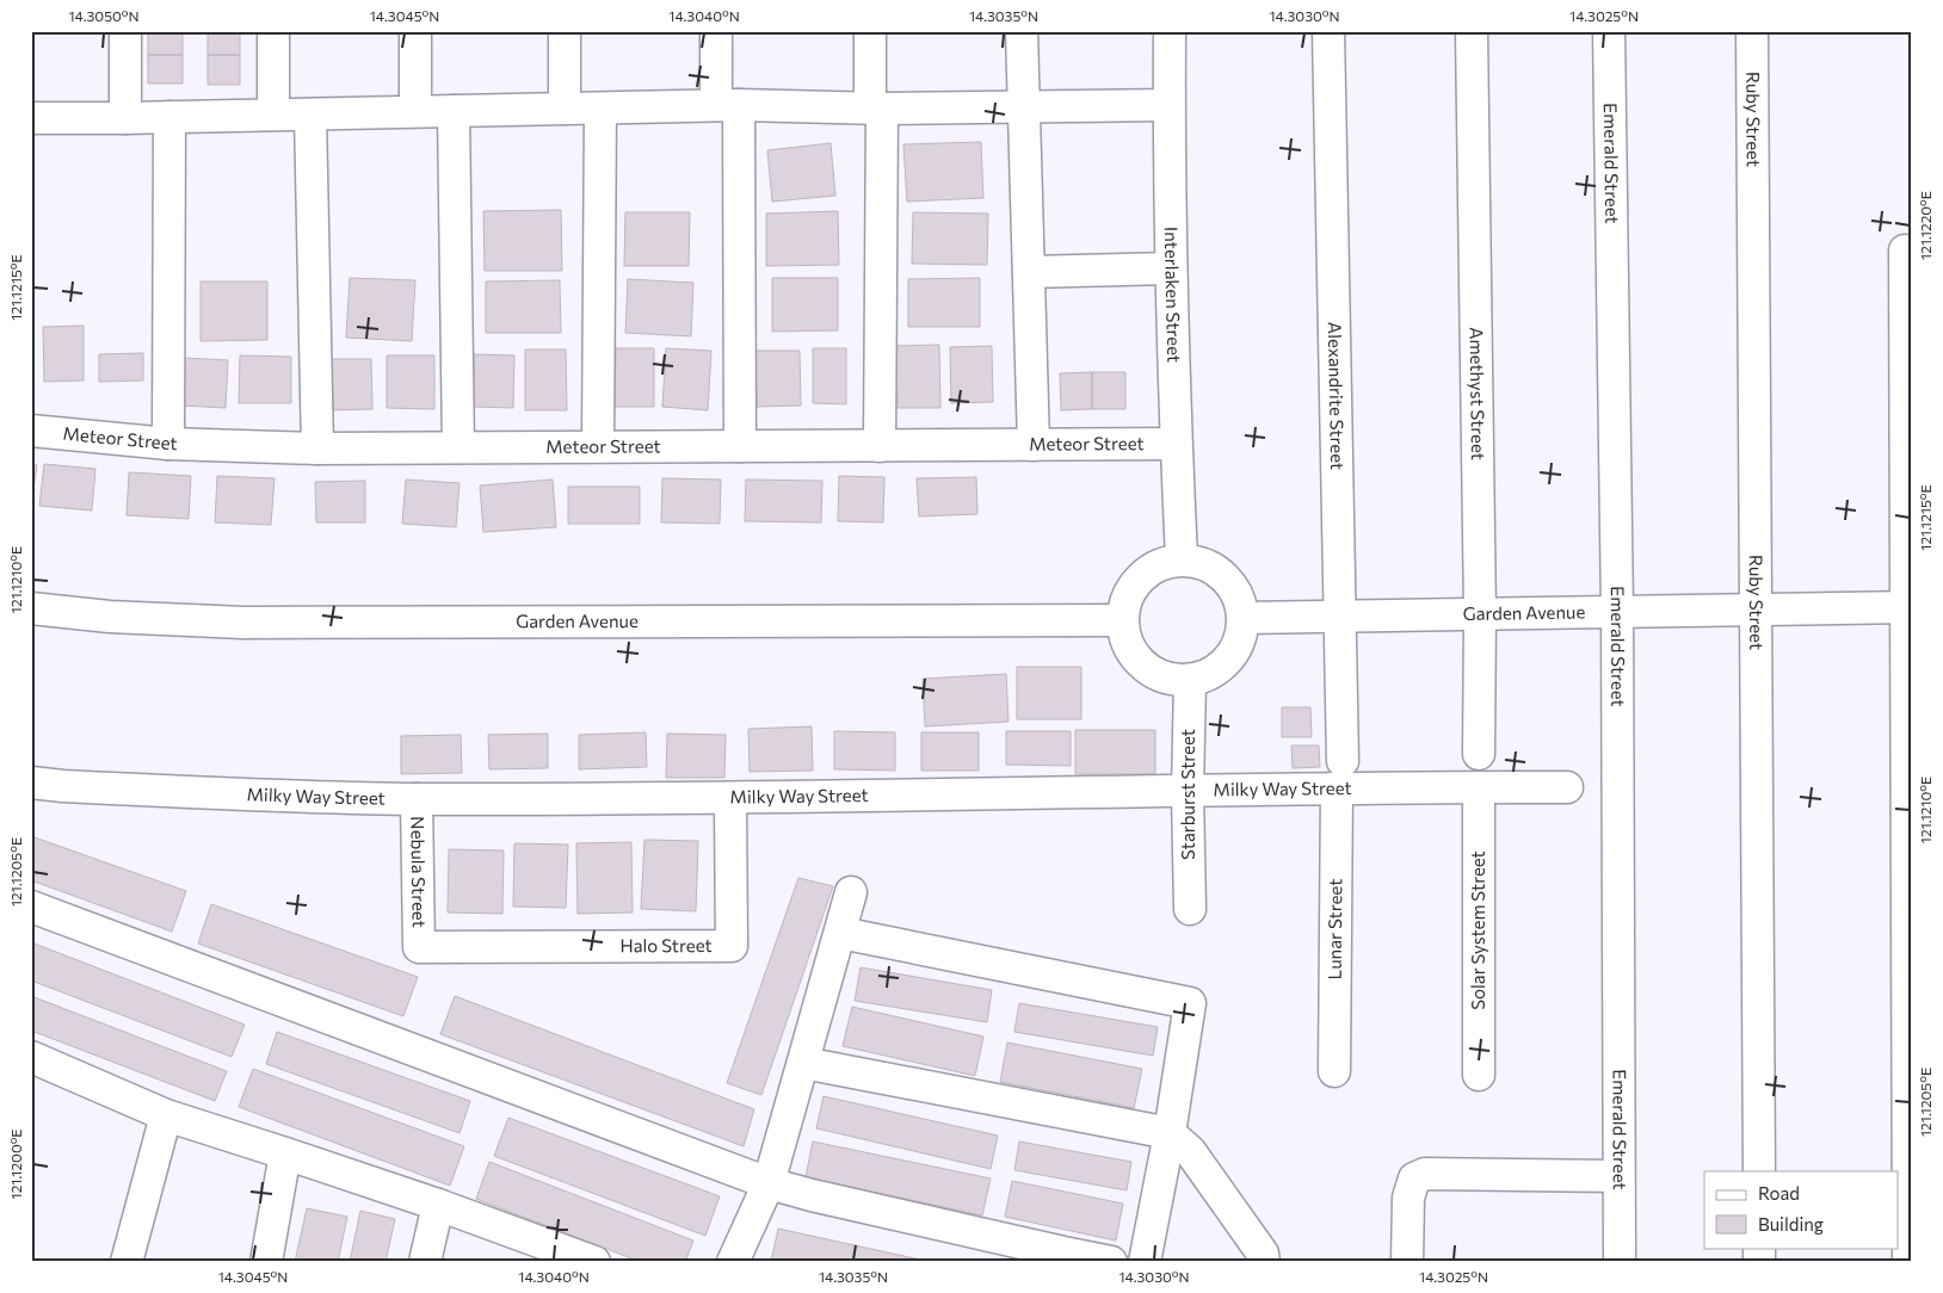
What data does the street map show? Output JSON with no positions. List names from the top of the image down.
{
  "streets": {
    "street": [
      "Ruby Street",
      "Emerald Street",
      "Interlaken Street",
      "Amethyst Street",
      "Alexandrite Street",
      "Meteor Street",
      "Garden Avenue",
      "Milky Way Street",
      "Starburst Street",
      "Nebula Street",
      "Lunar Street",
      "Solar System Street",
      "Halo Street"
    ]
  },
  "crossings": [
    ["Ruby Street", "Garden Avenue"],
    ["Emerald Street", "Garden Avenue"],
    ["Interlaken Street", "Meteor Street"],
    ["Interlaken Street", "Garden Avenue"],
    ["Interlaken Street", "Starburst Street"],
    ["Amethyst Street", "Garden Avenue"],
    ["Alexandrite Street", "Garden Avenue"],
    ["Alexandrite Street", "Milky Way Street"],
    ["Alexandrite Street", "Lunar Street"],
    ["Garden Avenue", "Starburst Street"],
    ["Milky Way Street", "Starburst Street"],
    ["Milky Way Street", "Nebula Street"],
    ["Milky Way Street", "Lunar Street"],
    ["Milky Way Street", "Solar System Street"],
    ["Milky Way Street", "Halo Street"],
    ["Nebula Street", "Halo Street"]
  ],
  "legend": ["Road", "Building"],
  "coordinates": [
    "14.3050°N",
    "14.3045°N",
    "14.3040°N",
    "14.3035°N",
    "14.3030°N",
    "14.3025°N",
    "121.1220°E",
    "121.1215°E",
    "121.1210°E",
    "121.1205°E",
    "121.1200°E"
  ]
}
